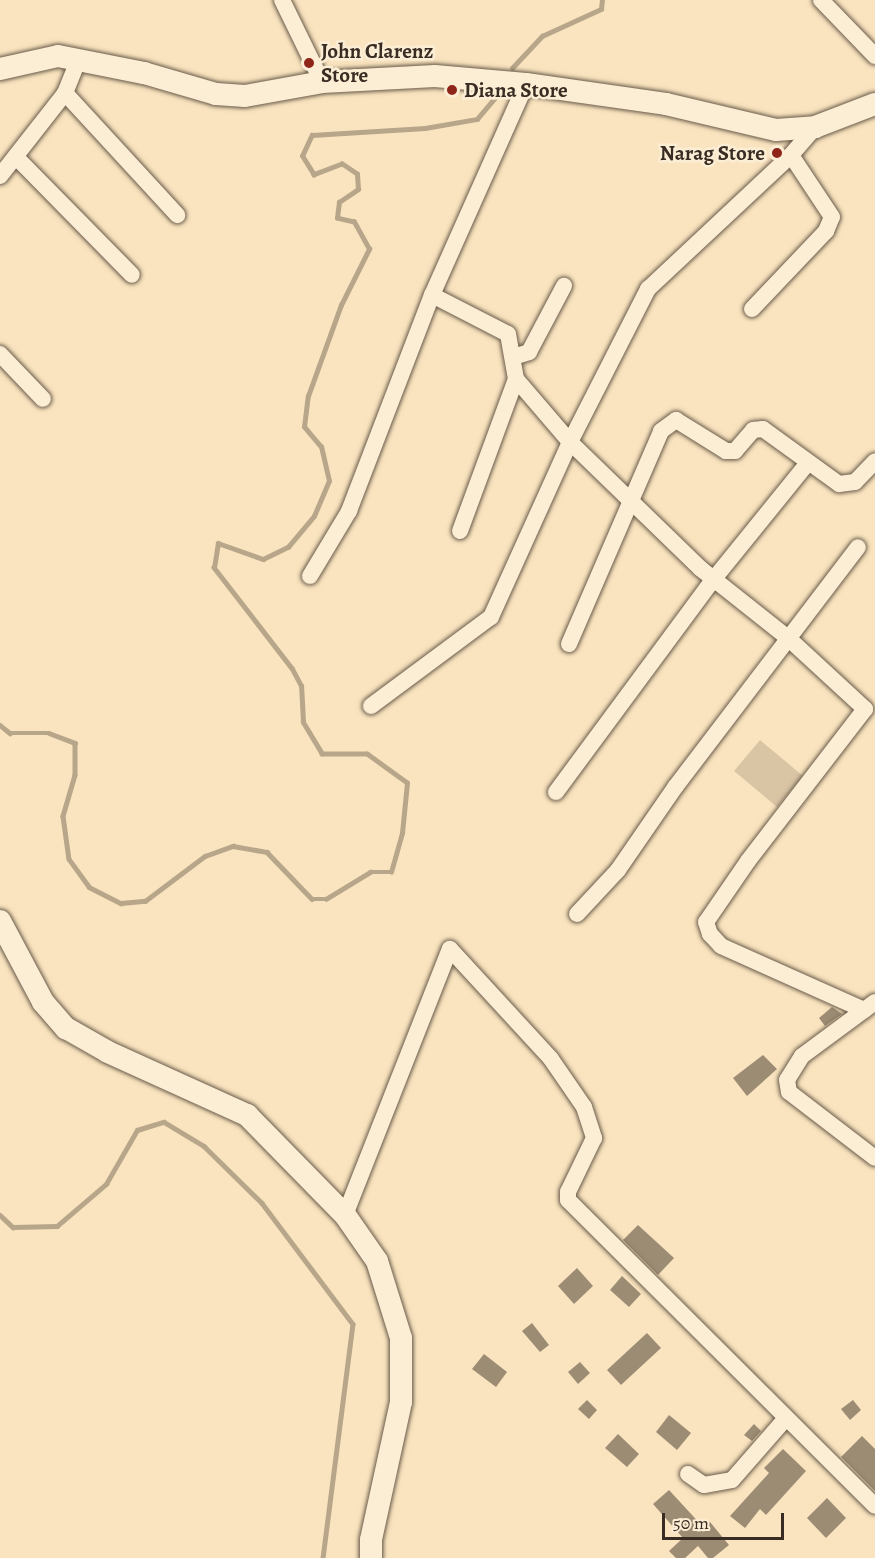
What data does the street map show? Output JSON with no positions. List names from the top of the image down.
{
  "places": ["John Clarenz Store", "Diana Store", "Narag Store"],
  "scale_bar": "50 m"
}
